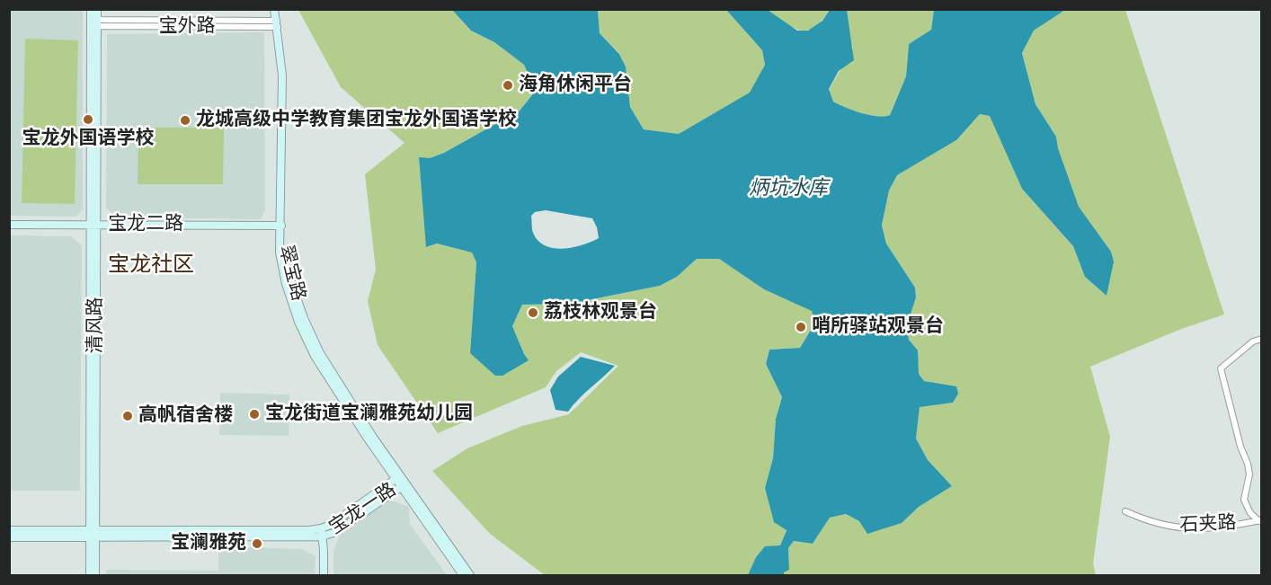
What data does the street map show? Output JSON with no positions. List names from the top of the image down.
{
  "streets": {
    "street": [
      "宝外路",
      "宝龙二路",
      "翠宝路",
      "清风路",
      "宝龙一路",
      "石夹路"
    ]
  },
  "crossings": [
    ["宝外路", "翠宝路"],
    ["宝外路", "清风路"],
    ["宝龙二路", "翠宝路"],
    ["宝龙二路", "清风路"],
    ["翠宝路", "宝龙一路"],
    ["清风路", "宝龙一路"]
  ],
  "districts": ["宝龙社区"],
  "water": ["炳坑水库"],
  "places": [
    "海角休闲平台",
    "宝龙外国语学校",
    "龙城高级中学教育集团宝龙外国语学校",
    "荔枝林观景台",
    "哨所驿站观景台",
    "宝龙街道宝澜雅苑幼儿园",
    "高帆宿舍楼",
    "宝澜雅苑"
  ]
}
